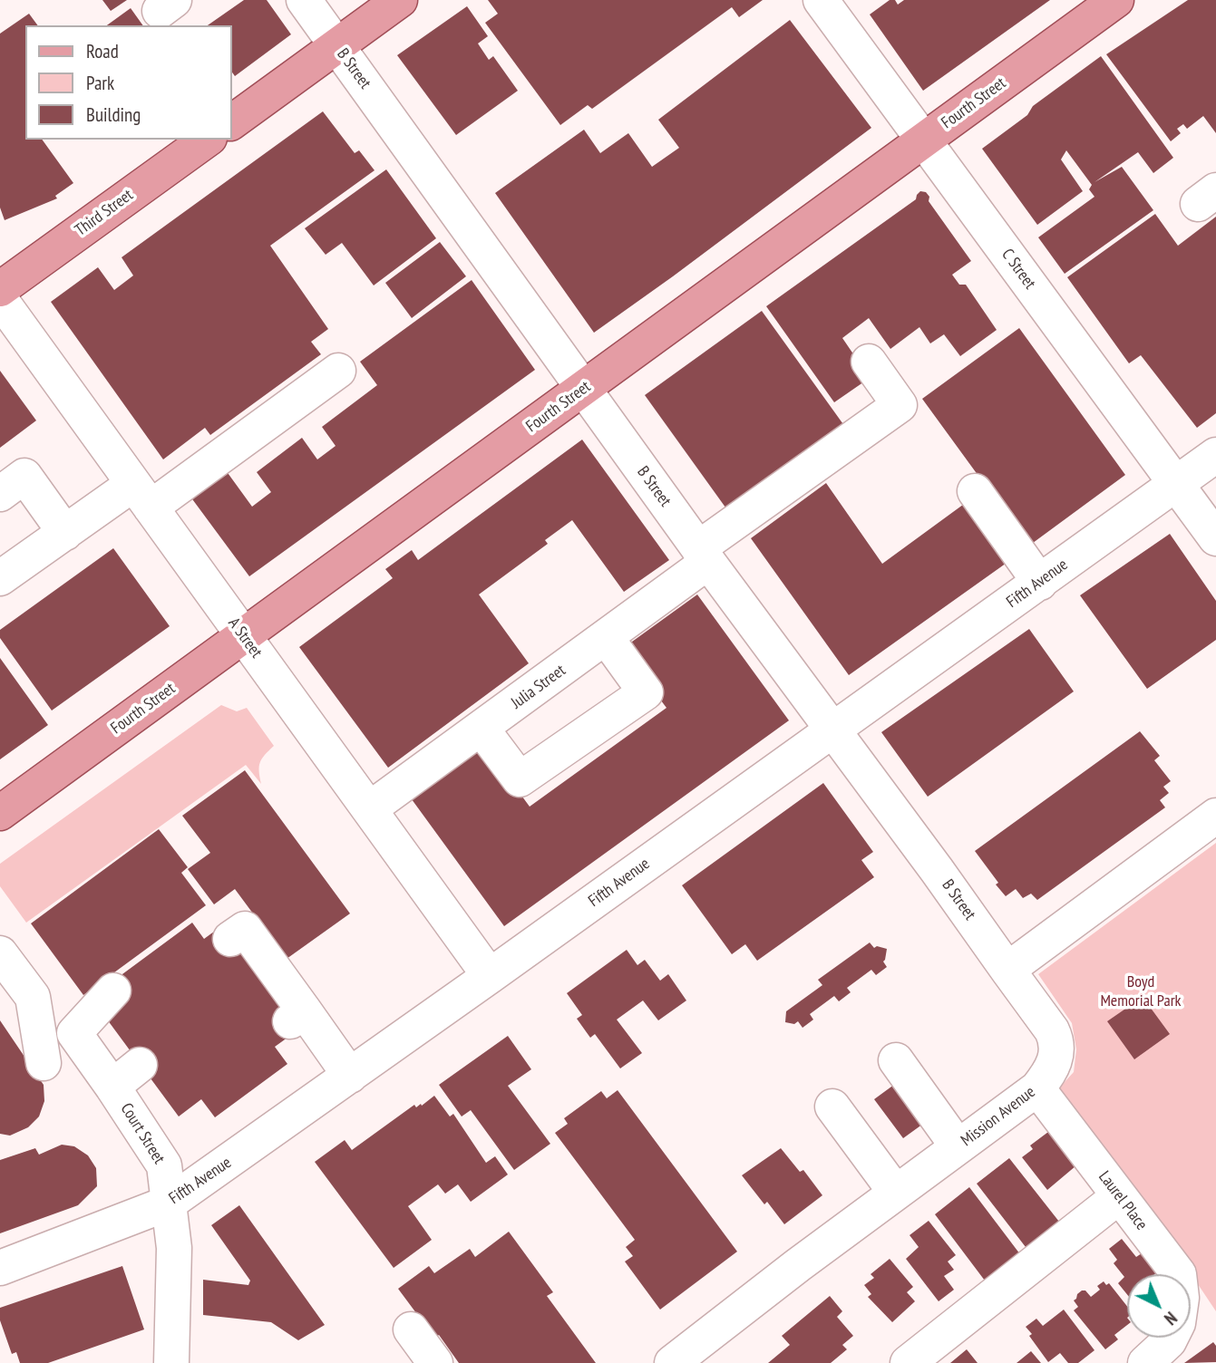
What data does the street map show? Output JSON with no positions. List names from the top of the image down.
{
  "streets": {
    "main road": ["Fourth Street", "Third Street"],
    "street": [
      "B Street",
      "C Street",
      "Fifth Avenue",
      "A Street",
      "Julia Street",
      "Mission Avenue",
      "Court Street",
      "Laurel Place"
    ]
  },
  "crossings": [
    ["B Street", "Fourth Street"],
    ["B Street", "Fifth Avenue"],
    ["B Street", "Julia Street"],
    ["B Street", "Mission Avenue"],
    ["Fourth Street", "C Street"],
    ["Fourth Street", "A Street"],
    ["C Street", "Fifth Avenue"],
    ["Fifth Avenue", "A Street"],
    ["Fifth Avenue", "Court Street"],
    ["A Street", "Julia Street"],
    ["Mission Avenue", "Laurel Place"]
  ],
  "parks": ["Boyd Memorial Park"],
  "legend": ["Road", "Park", "Building"],
  "north": "bottom right"
}
